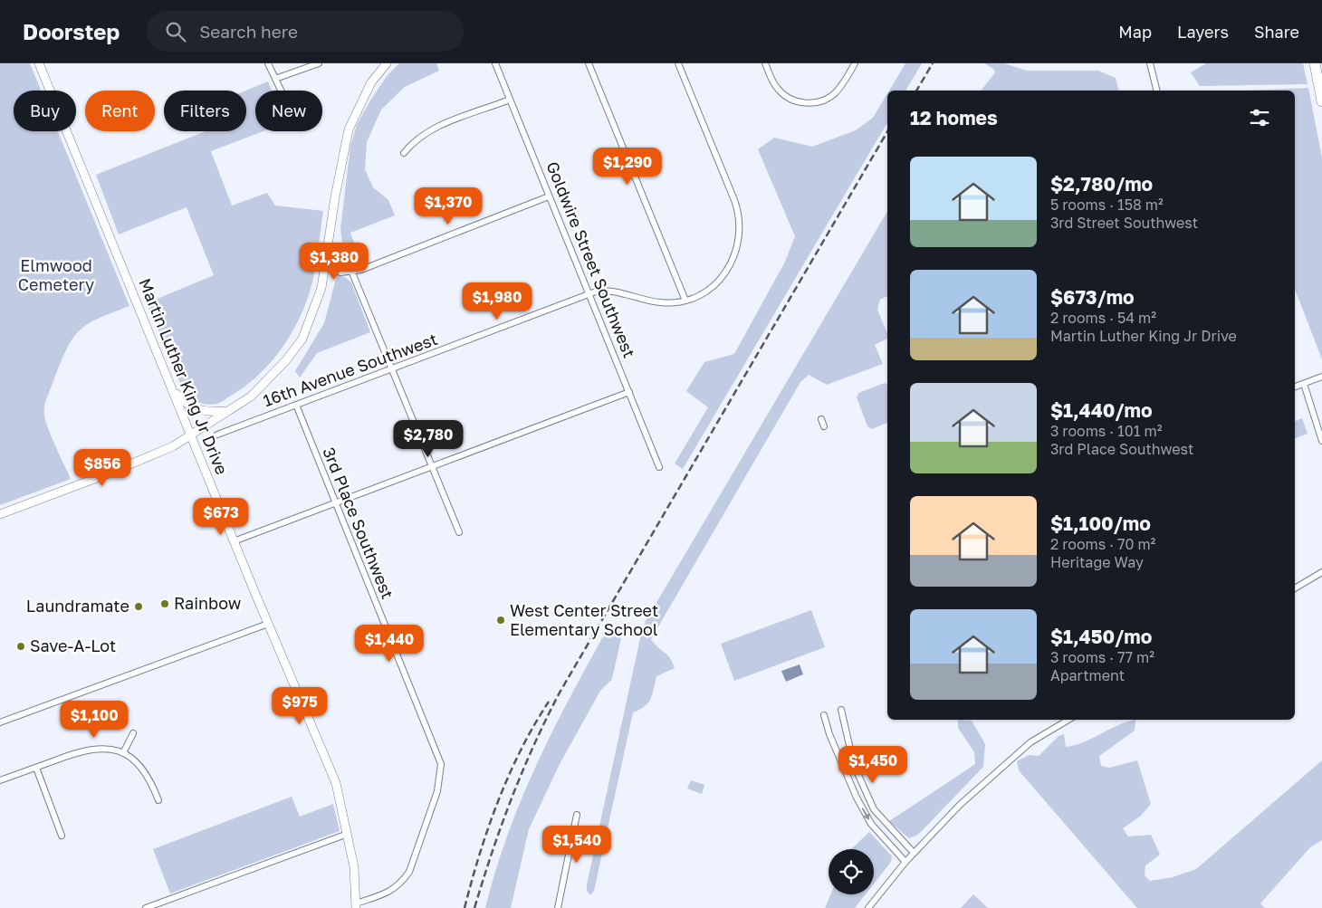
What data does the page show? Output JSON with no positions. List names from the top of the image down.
{
  "streets": {
    "main road": ["Martin Luther King Jr Drive"],
    "street": ["Goldwire Street Southwest", "16th Avenue Southwest", "3rd Place Southwest"]
  },
  "crossings": [
    ["Goldwire Street Southwest", "16th Avenue Southwest"],
    ["16th Avenue Southwest", "3rd Place Southwest"],
    ["Martin Luther King Jr Drive", "3rd Place Southwest"]
  ],
  "parks": ["Elmwood Cemetery"],
  "places": [
    "Rainbow",
    "Laundramate",
    "West Center Street Elementary School",
    "Save-A-Lot"
  ],
  "page": {
    "header": "Doorstep",
    "search": "Search here",
    "nav": ["Map", "Layers", "Share"],
    "chip": [
      "Buy",
      "Rent",
      "Filters",
      "New"
    ],
    "heading": "12 homes",
    "list": [
      {
        "name": "$2,780/mo",
        "note": "5 rooms · 158 m² · 3rd Street Southwest"
      },
      {
        "name": "$673/mo",
        "note": "2 rooms · 54 m² · Martin Luther King Jr Drive"
      },
      {
        "name": "$1,440/mo",
        "note": "3 rooms · 101 m² · 3rd Place Southwest"
      },
      {
        "name": "$1,100/mo",
        "note": "2 rooms · 70 m² · Heritage Way"
      },
      {
        "name": "$1,450/mo",
        "note": "3 rooms · 77 m² · Apartment"
      }
    ],
    "price": [
      "$1,290",
      "$1,370",
      "$1,380",
      "$1,980",
      "$2,780",
      "$856",
      "$673",
      "$1,440",
      "$975",
      "$1,100",
      "$1,450",
      "$1,540"
    ]
  }
}
